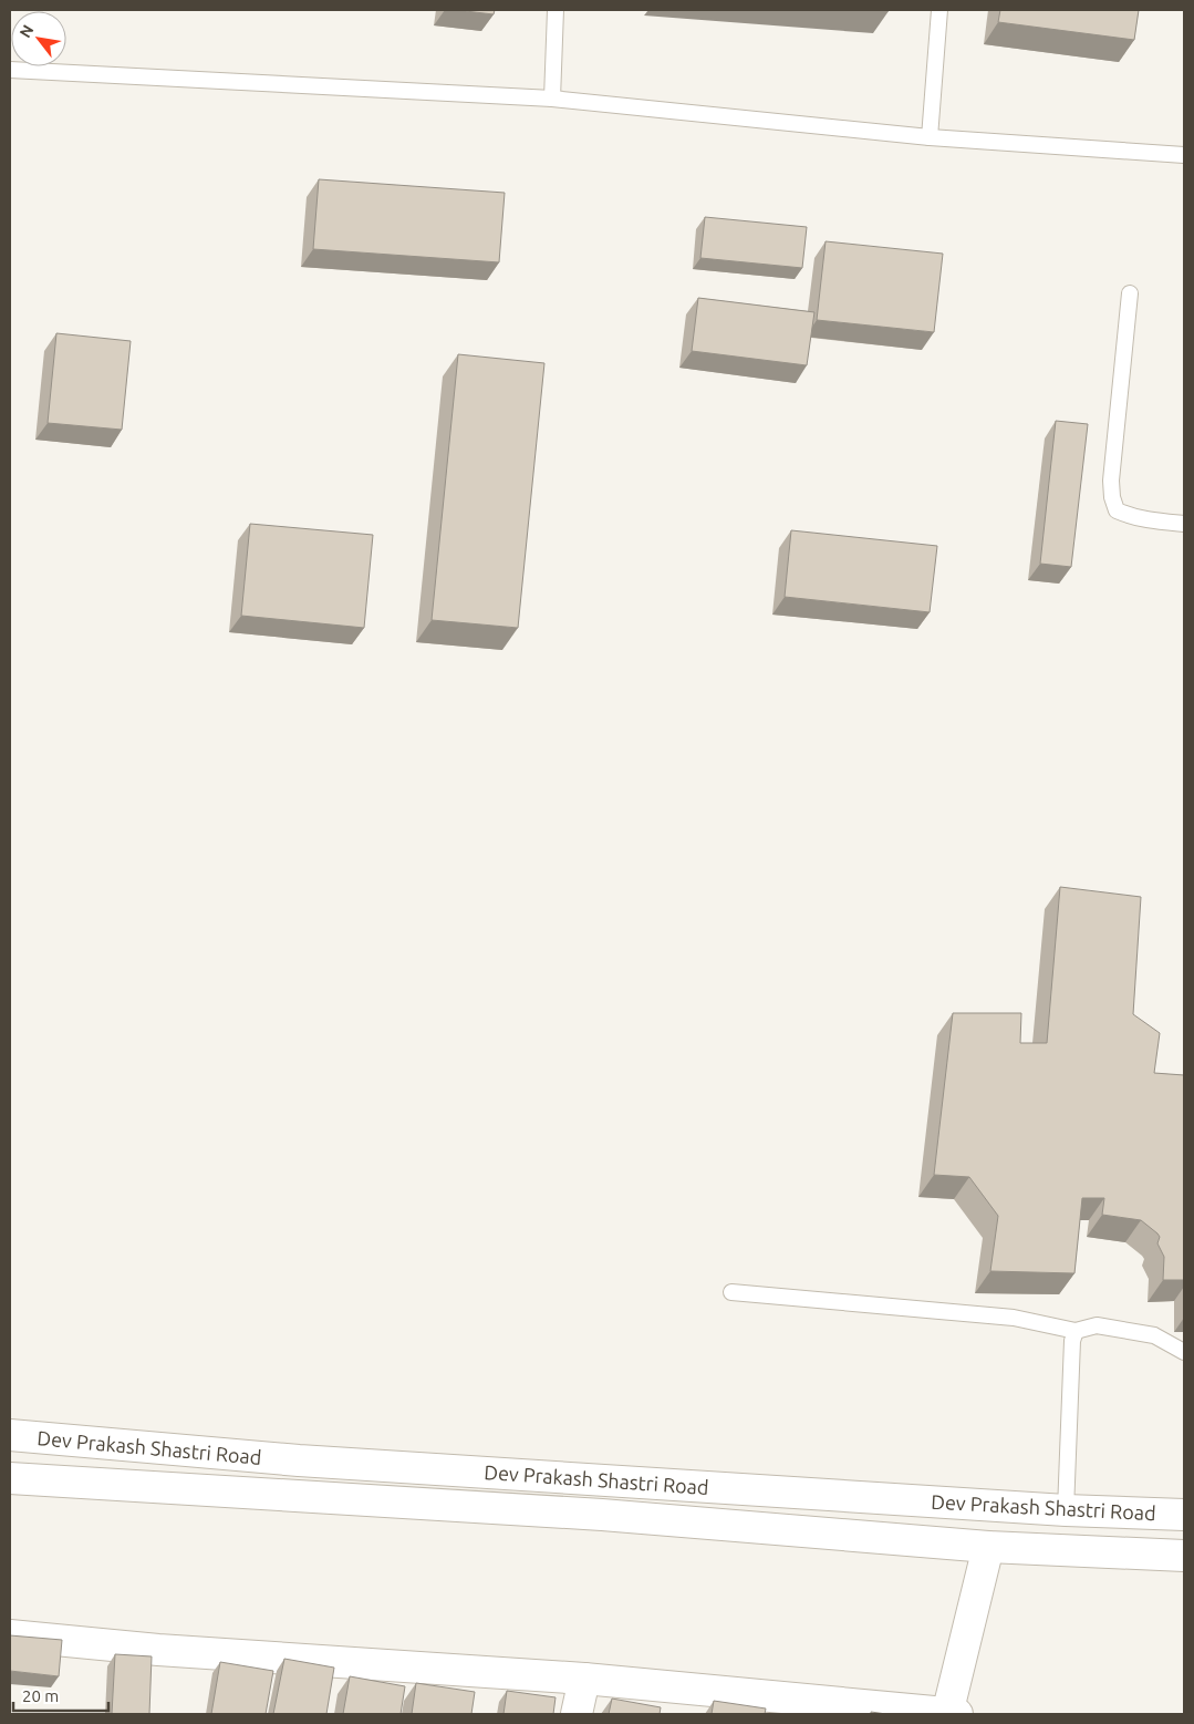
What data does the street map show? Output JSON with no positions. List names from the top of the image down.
{
  "streets": {
    "street": ["Dev Prakash Shastri Road"]
  },
  "scale_bar": "20 m",
  "north": "top left"
}
